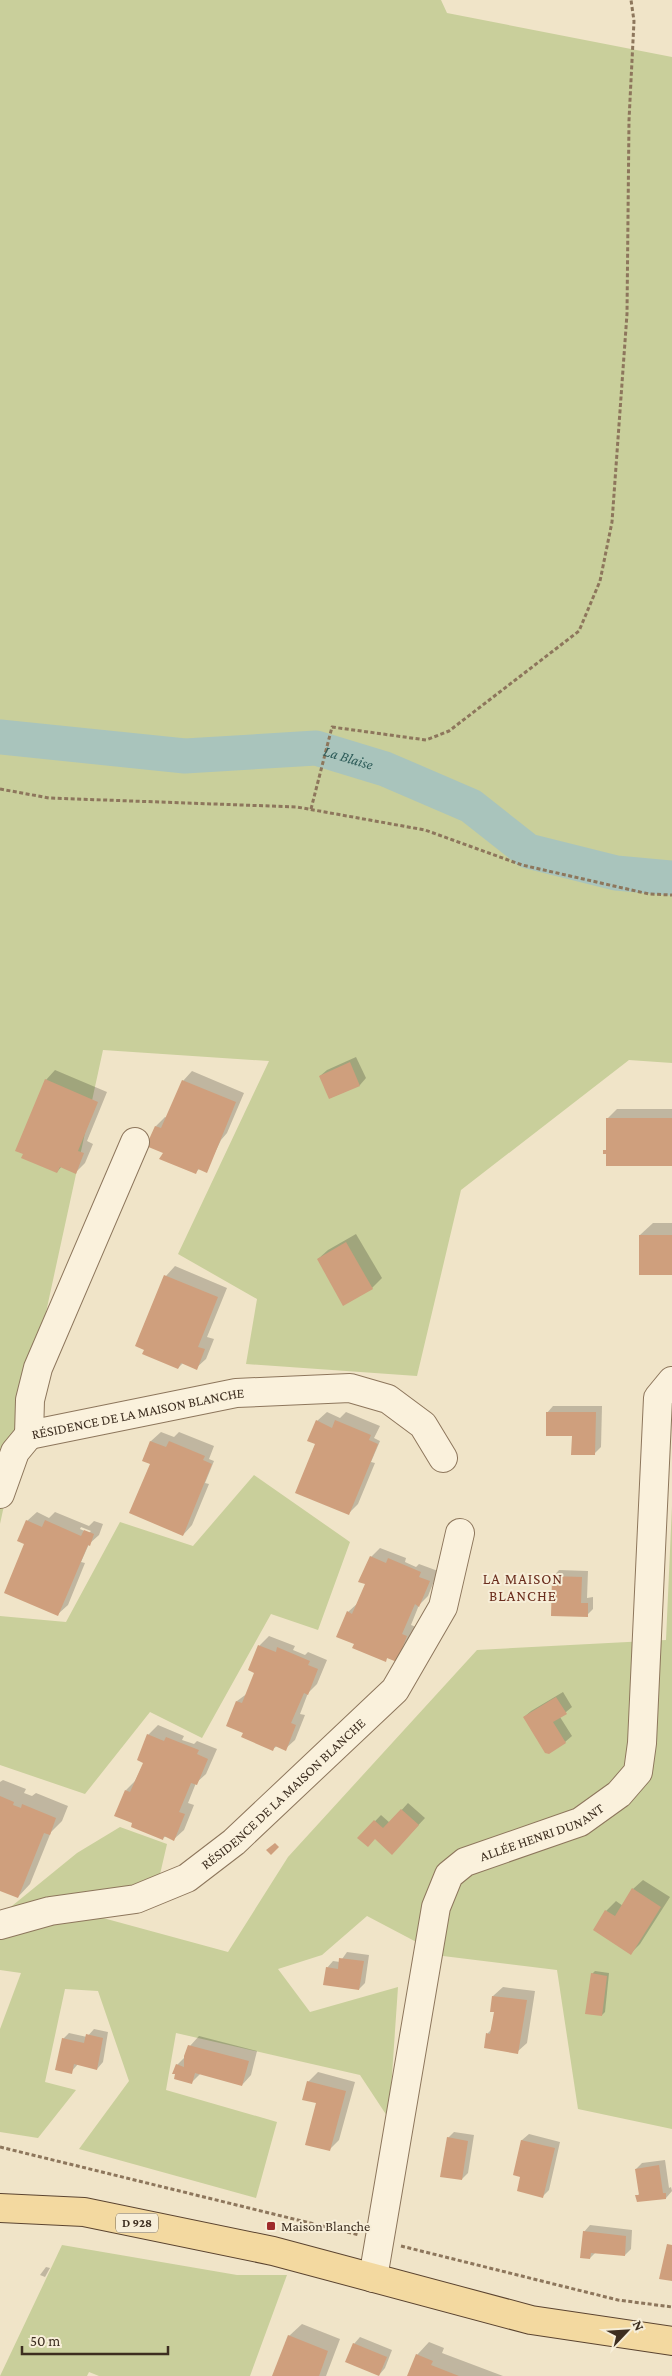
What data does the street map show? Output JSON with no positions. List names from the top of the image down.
{
  "streets": {
    "main road": ["D 928"],
    "street": ["RÉSIDENCE DE LA MAISON BLANCHE", "ALLÉE HENRI DUNANT"]
  },
  "crossings": [
    ["ALLÉE HENRI DUNANT", "D 928"]
  ],
  "districts": ["LA MAISON BLANCHE"],
  "water": ["La Blaise"],
  "places": {
    "transit": ["Maison Blanche"]
  },
  "scale_bar": "50 m",
  "north": "top right"
}
